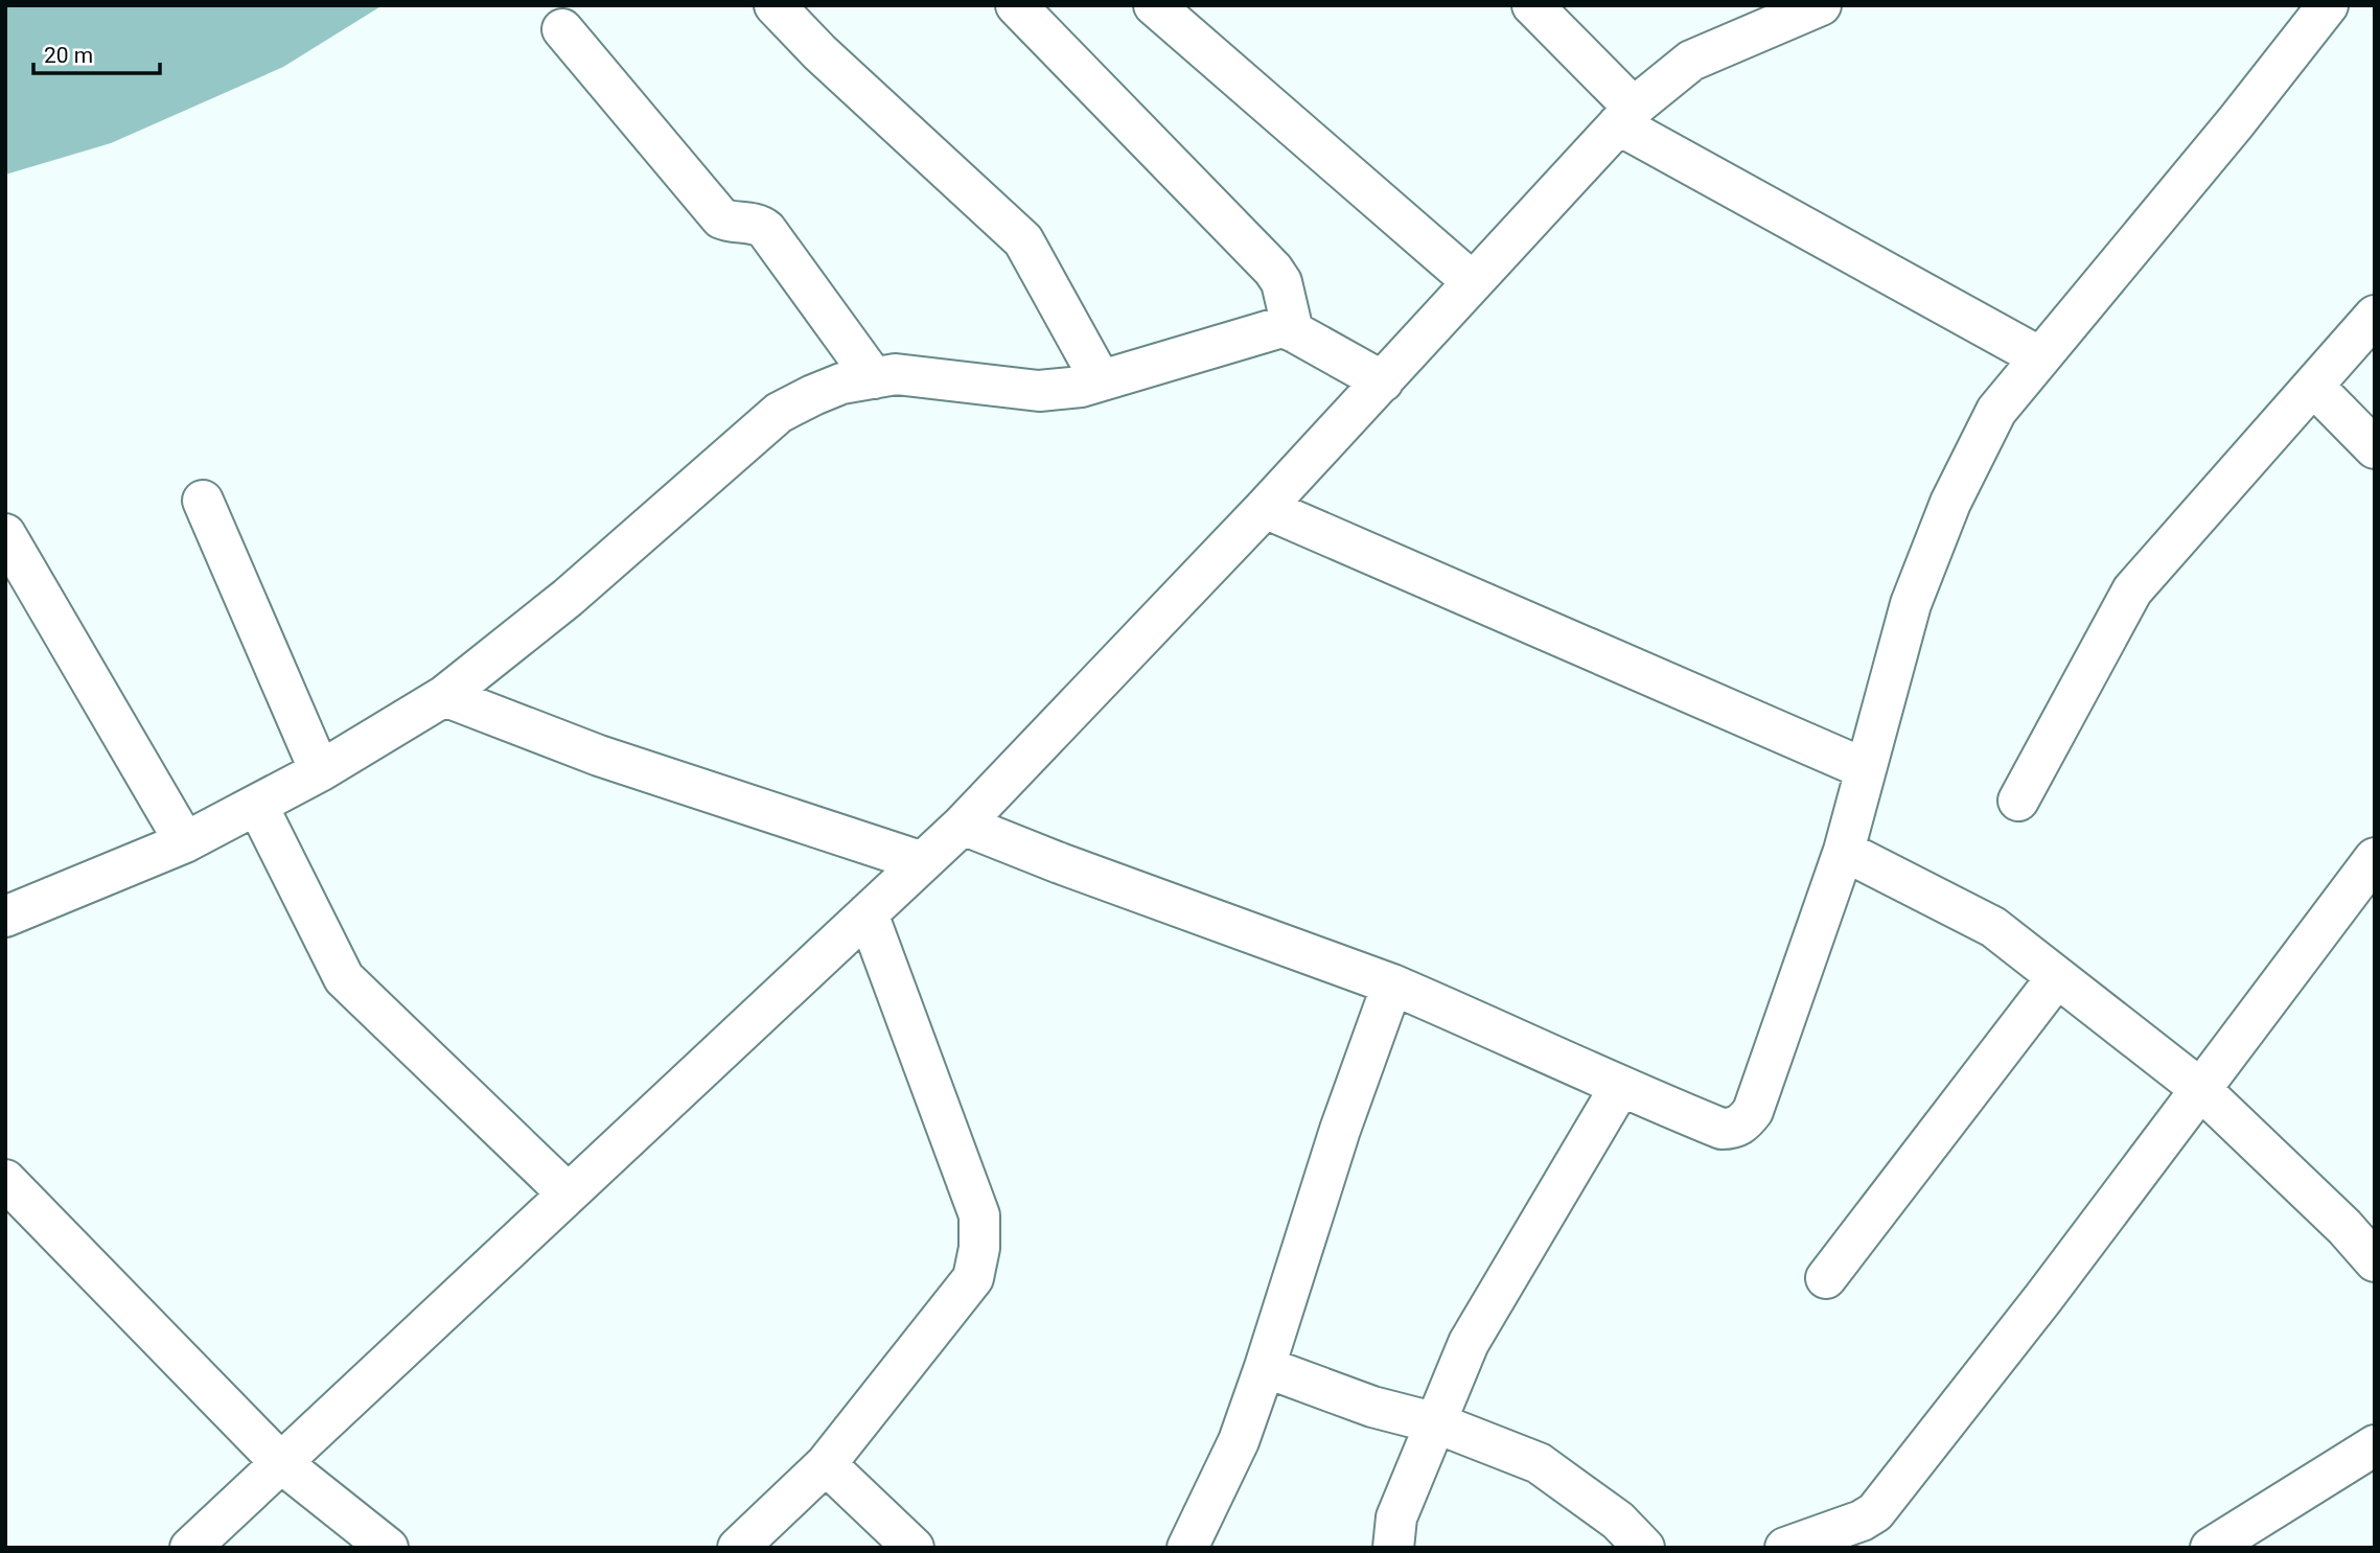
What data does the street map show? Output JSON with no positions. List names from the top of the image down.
{
  "scale_bar": "20 m"
}
